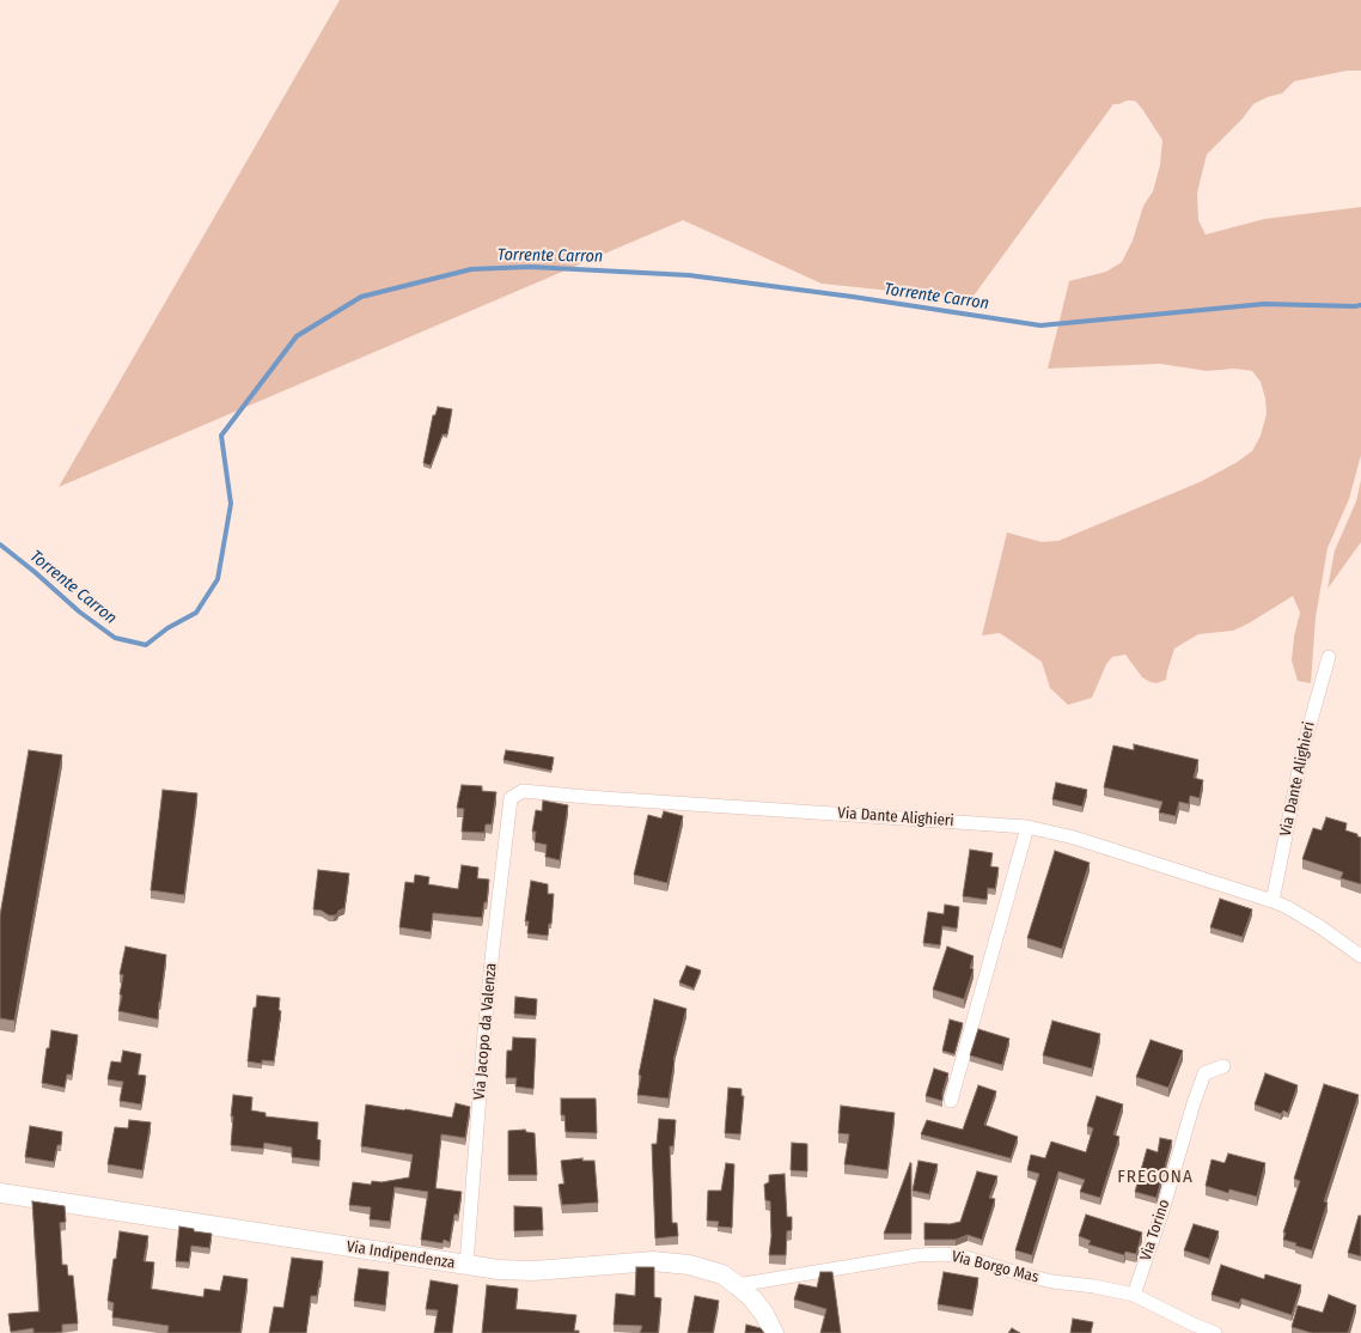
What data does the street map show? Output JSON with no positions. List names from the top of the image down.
{
  "streets": {
    "main road": ["Via Indipendenza"],
    "street": [
      "Via Dante Alighieri",
      "Via Jacopo da Valenza",
      "Via Torino",
      "Via Borgo Mas"
    ]
  },
  "crossings": [
    ["Via Dante Alighieri", "Via Jacopo da Valenza"],
    ["Via Jacopo da Valenza", "Via Indipendenza"],
    ["Via Torino", "Via Borgo Mas"],
    ["Via Indipendenza", "Via Borgo Mas"]
  ],
  "districts": ["FREGONA"],
  "water": ["Torrente Carron"]
}
